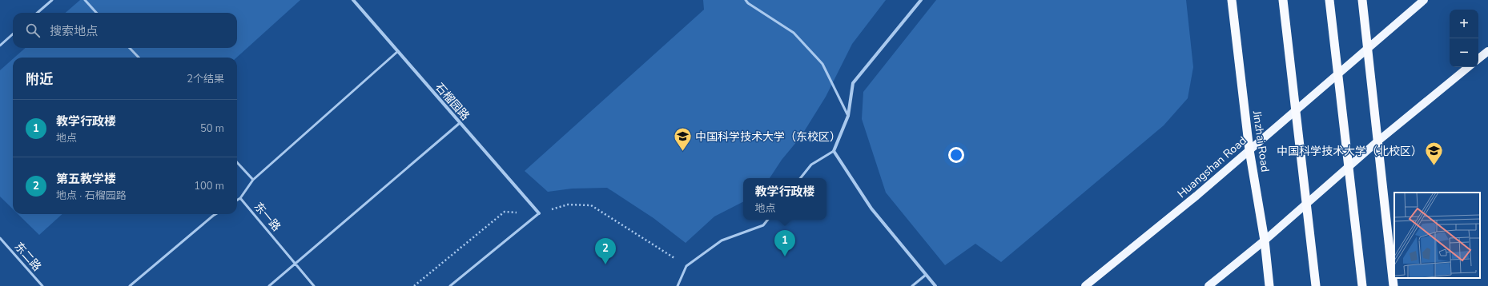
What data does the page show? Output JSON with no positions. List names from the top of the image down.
{
  "streets": {
    "highway": ["Jinzhai Road"],
    "main road": ["Huangshan Road"],
    "street": ["石榴园路"],
    "lane": ["东一路", "东二路"]
  },
  "crossings": [
    ["石榴园路", "东一路"],
    ["Jinzhai Road", "Huangshan Road"]
  ],
  "places": {
    "school or university": ["中国科学技术大学（东校区）", "中国科学技术大学（北校区）"]
  },
  "page": {
    "map_buttons": ["+", "−"],
    "search": "搜索地点",
    "heading": ["附近", "2个结果"],
    "list": [
      {
        "mark": "1",
        "name": "教学行政楼",
        "note": "地点",
        "value": "50 m"
      },
      {
        "mark": "2",
        "name": "第五教学楼",
        "note": "地点 · 石榴园路",
        "value": "100 m"
      }
    ],
    "popup": ["教学行政楼", "地点"],
    "pins": ["1", "2"]
  }
}
